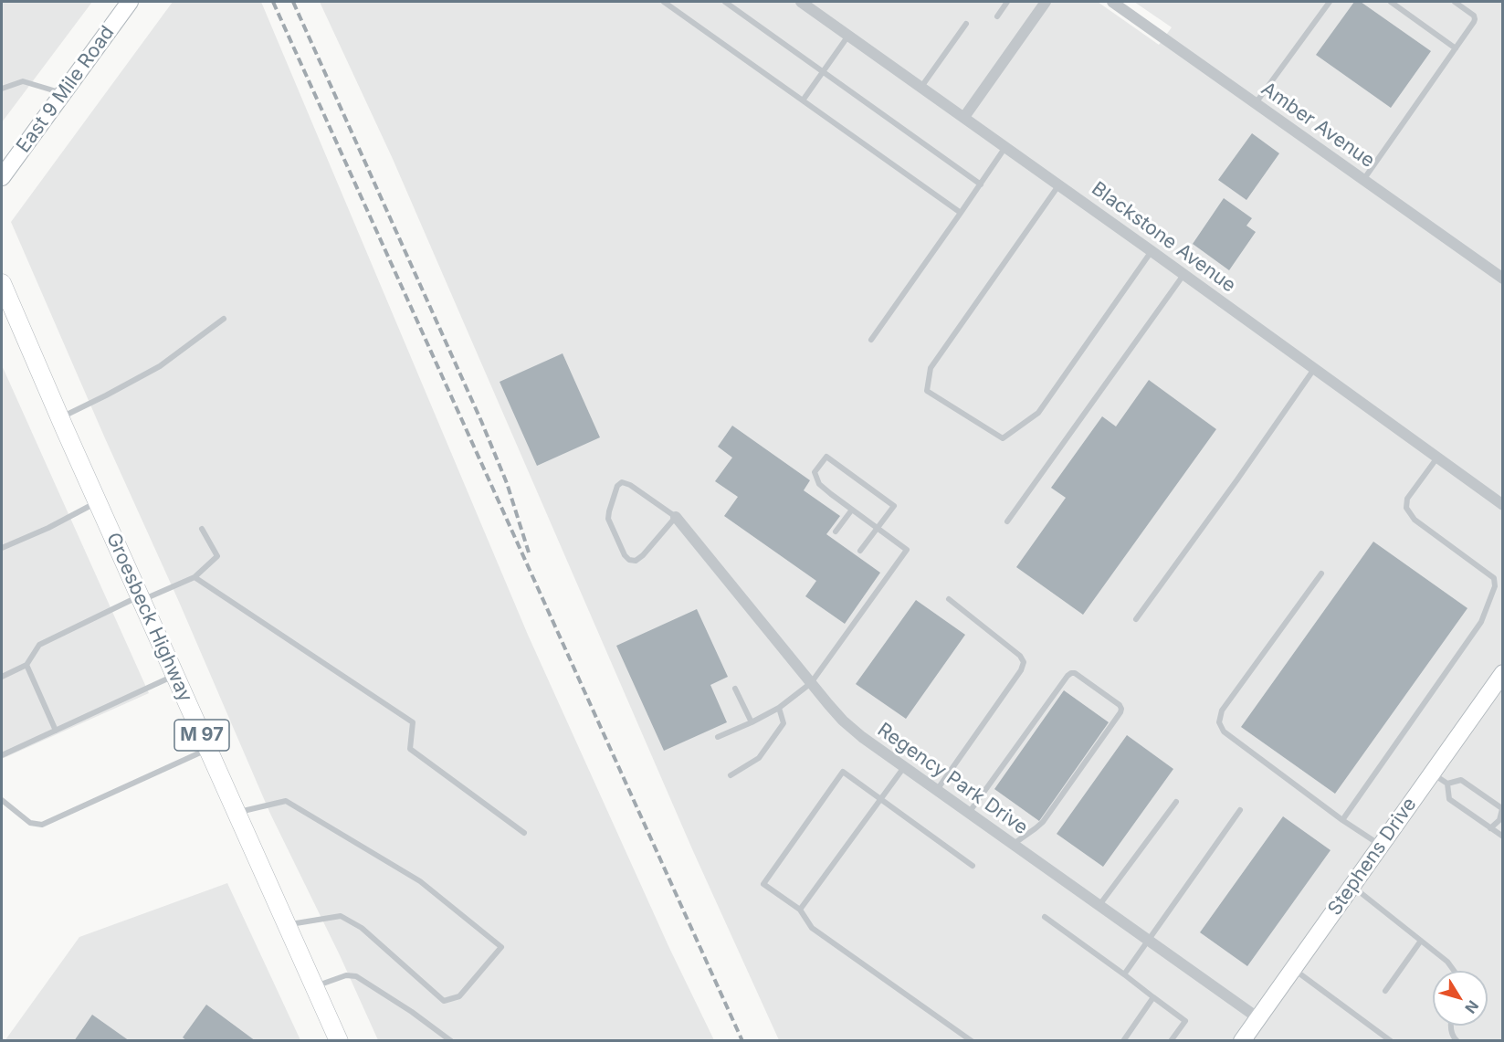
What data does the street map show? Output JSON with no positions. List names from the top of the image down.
{
  "streets": {
    "main road": ["Groesbeck Highway", "M 97"],
    "street": [
      "East 9 Mile Road",
      "Amber Avenue",
      "Blackstone Avenue",
      "Regency Park Drive",
      "Stephens Drive"
    ]
  },
  "crossings": [
    ["Regency Park Drive", "Stephens Drive"]
  ],
  "north": "bottom right"
}
